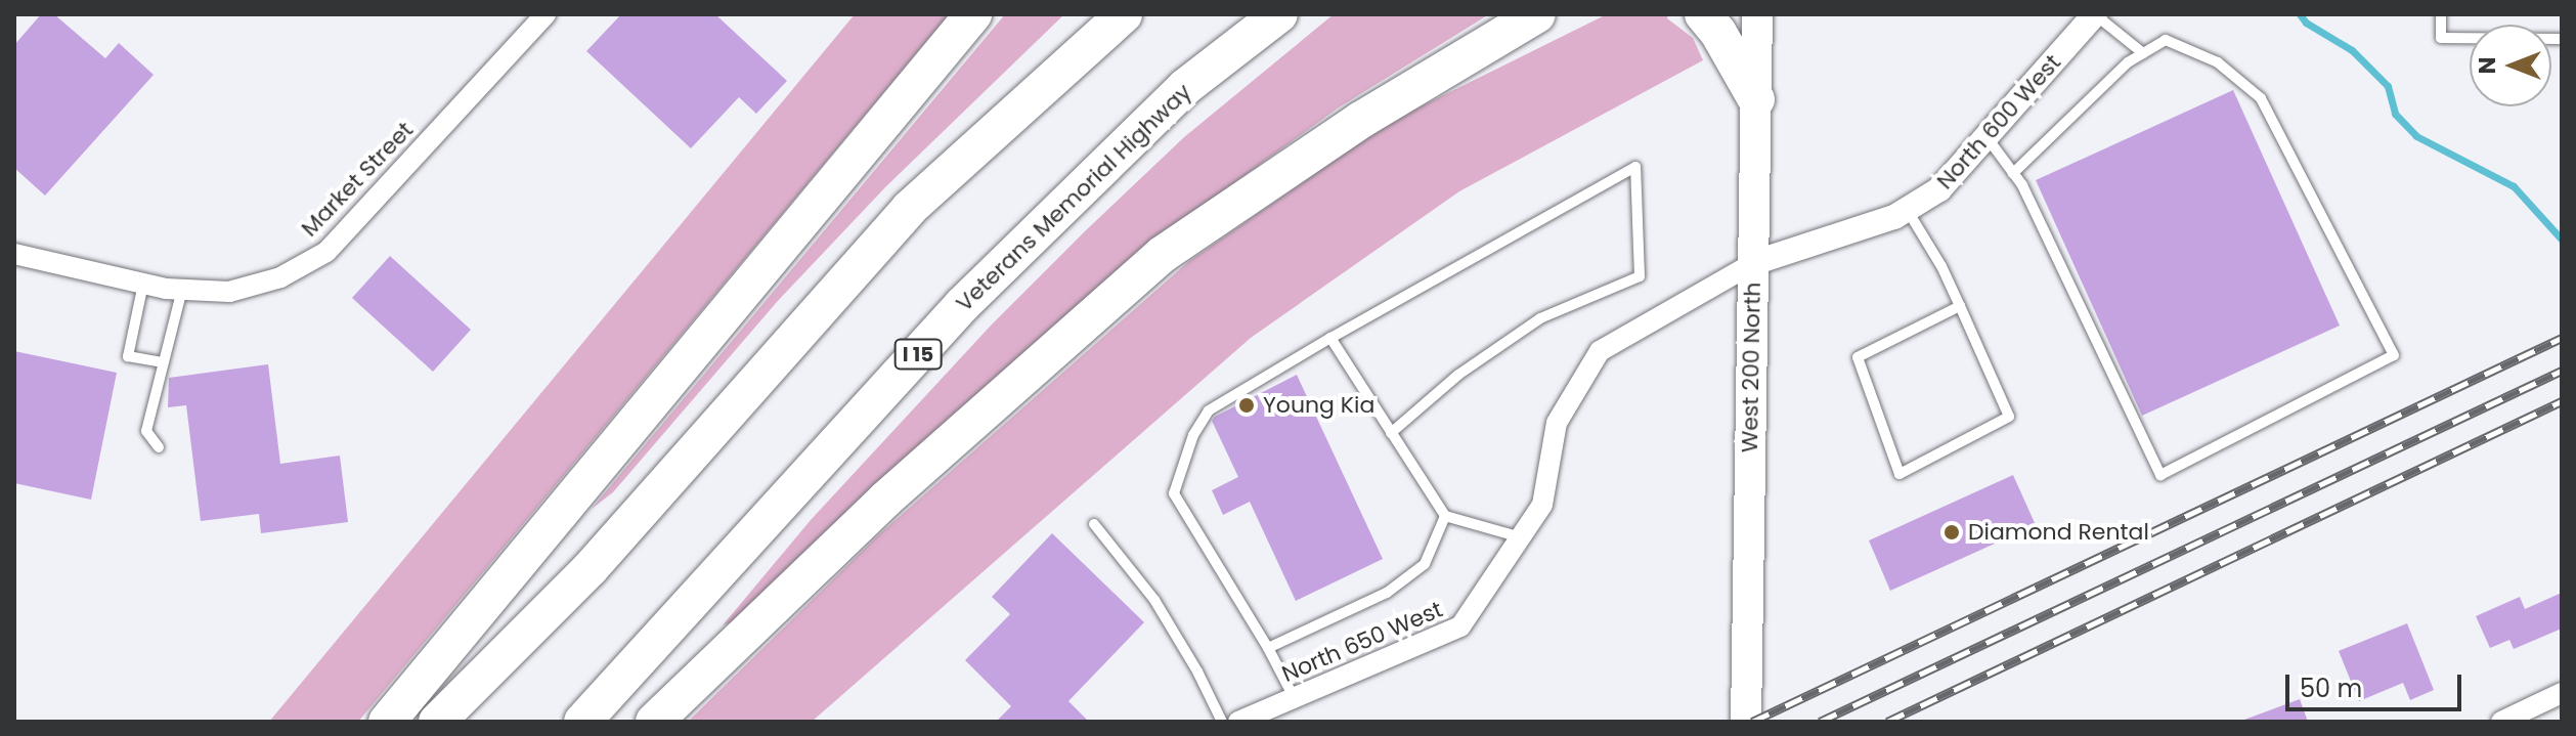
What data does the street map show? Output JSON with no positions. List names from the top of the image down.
{
  "streets": {
    "highway": ["Veterans Memorial Highway", "I 15"],
    "main road": ["West 200 North"],
    "street": ["North 600 West", "Market Street", "North 650 West"]
  },
  "crossings": [
    ["North 600 West", "West 200 North"],
    ["North 600 West", "North 650 West"],
    ["West 200 North", "North 650 West"]
  ],
  "places": ["Young Kia", "Diamond Rental"],
  "scale_bar": "50 m",
  "north": "left"
}
